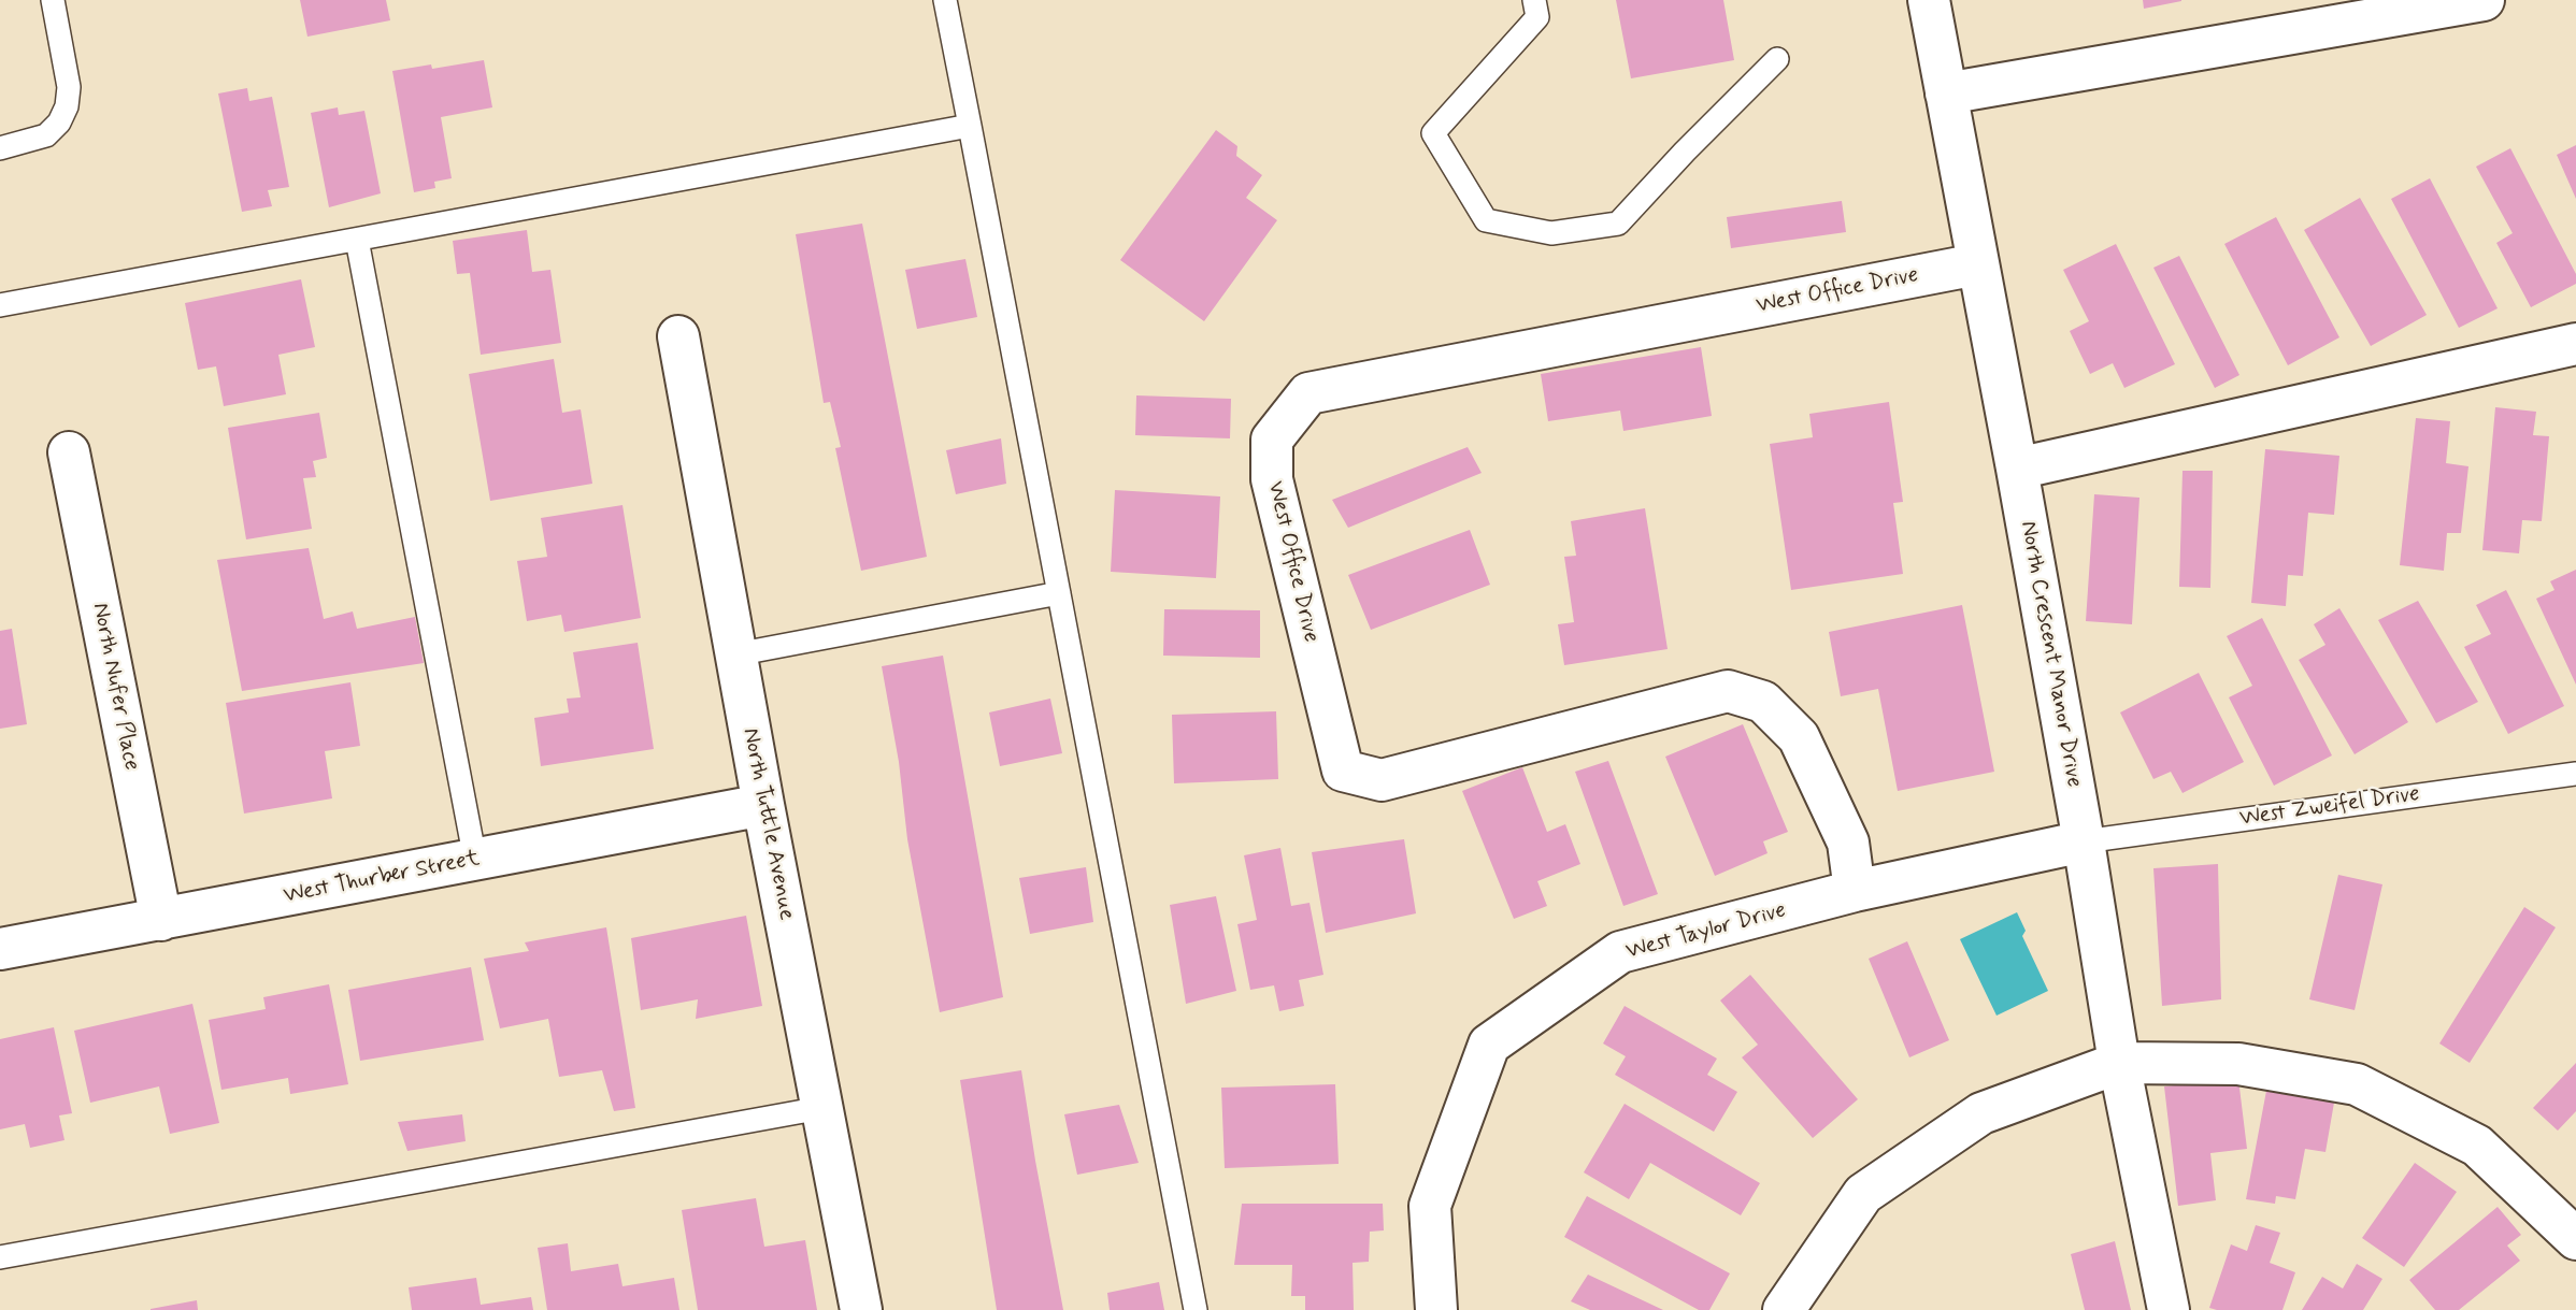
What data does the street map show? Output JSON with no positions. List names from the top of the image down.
{
  "streets": {
    "street": [
      "West Office Drive",
      "North Crescent Manor Drive",
      "North Nufer Place",
      "North Tuttle Avenue",
      "West Thurber Street",
      "West Taylor Drive"
    ],
    "lane": ["West Zweifel Drive"]
  },
  "crossings": [
    ["West Office Drive", "North Crescent Manor Drive"],
    ["West Office Drive", "West Taylor Drive"],
    ["North Crescent Manor Drive", "West Zweifel Drive"],
    ["North Crescent Manor Drive", "West Taylor Drive"],
    ["North Nufer Place", "West Thurber Street"],
    ["West Zweifel Drive", "West Taylor Drive"],
    ["North Tuttle Avenue", "West Thurber Street"]
  ]
}
